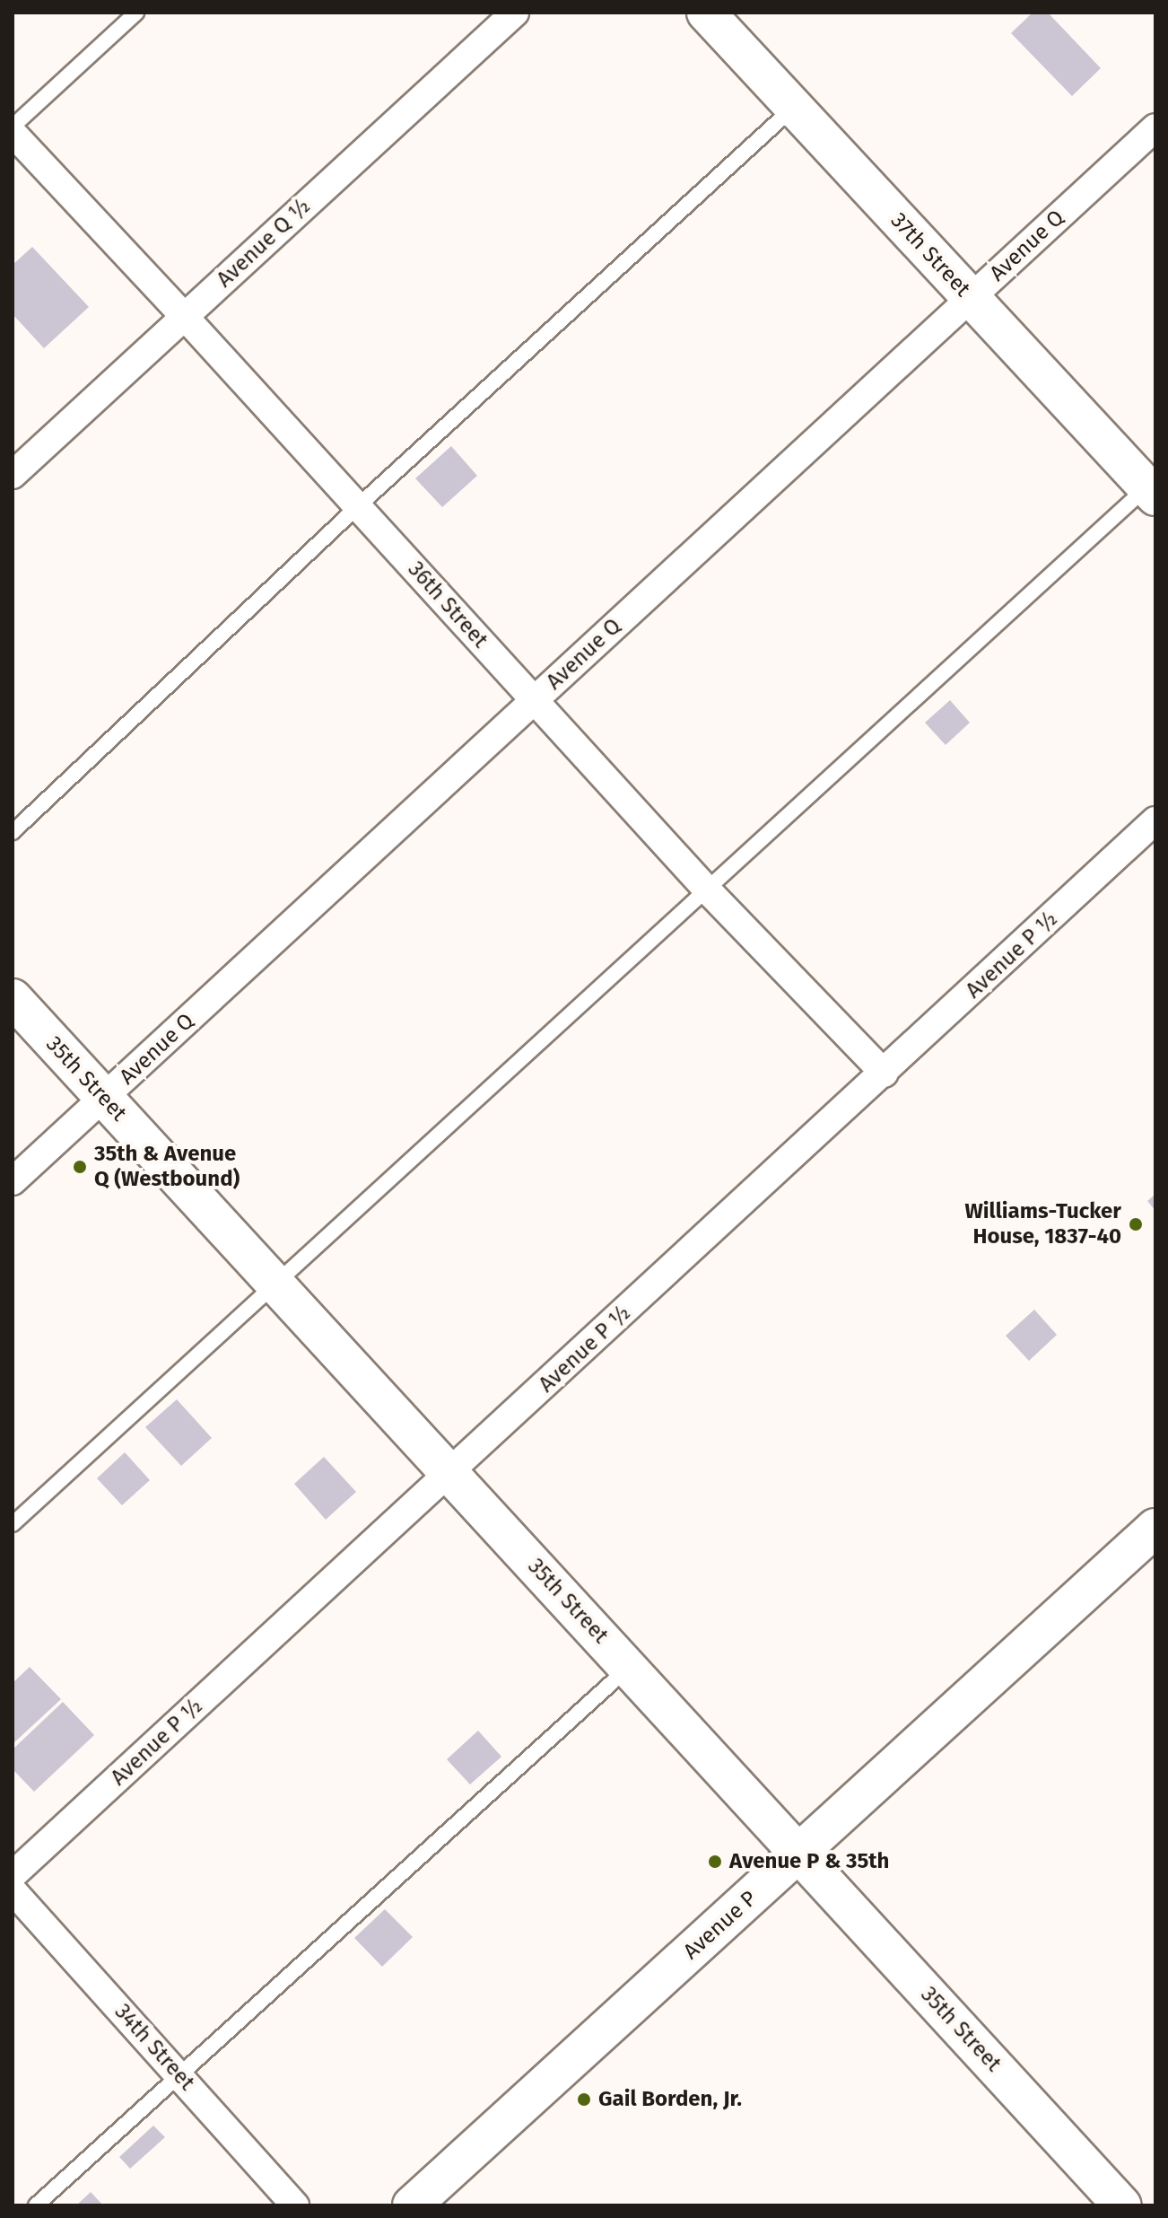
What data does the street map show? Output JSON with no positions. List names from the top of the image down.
{
  "streets": {
    "main road": ["37th Street", "35th Street", "Avenue P"],
    "street": [
      "Avenue Q ½",
      "Avenue Q",
      "36th Street",
      "Avenue P ½",
      "34th Street"
    ]
  },
  "crossings": [
    ["Avenue Q ½", "36th Street"],
    ["Avenue Q", "37th Street"],
    ["Avenue Q", "36th Street"],
    ["Avenue Q", "35th Street"],
    ["36th Street", "Avenue P ½"],
    ["Avenue P ½", "35th Street"],
    ["35th Street", "Avenue P"]
  ],
  "places": [
    "35th & Avenue Q (Westbound)",
    "Williams-Tucker House, 1837-40",
    "Avenue P & 35th",
    "Gail Borden, Jr."
  ]
}
